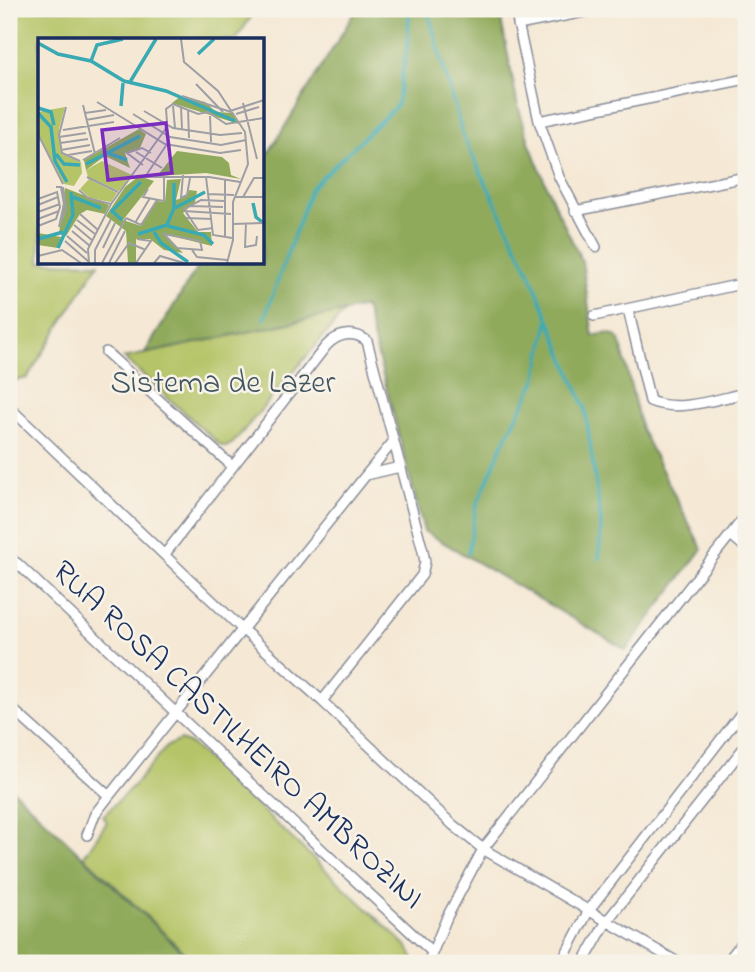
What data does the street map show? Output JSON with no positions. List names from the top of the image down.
{
  "streets": {
    "street": ["RUA ROSA CASTILHEIRO AMBROZINI"]
  },
  "parks": ["Sistema de Lazer"]
}
